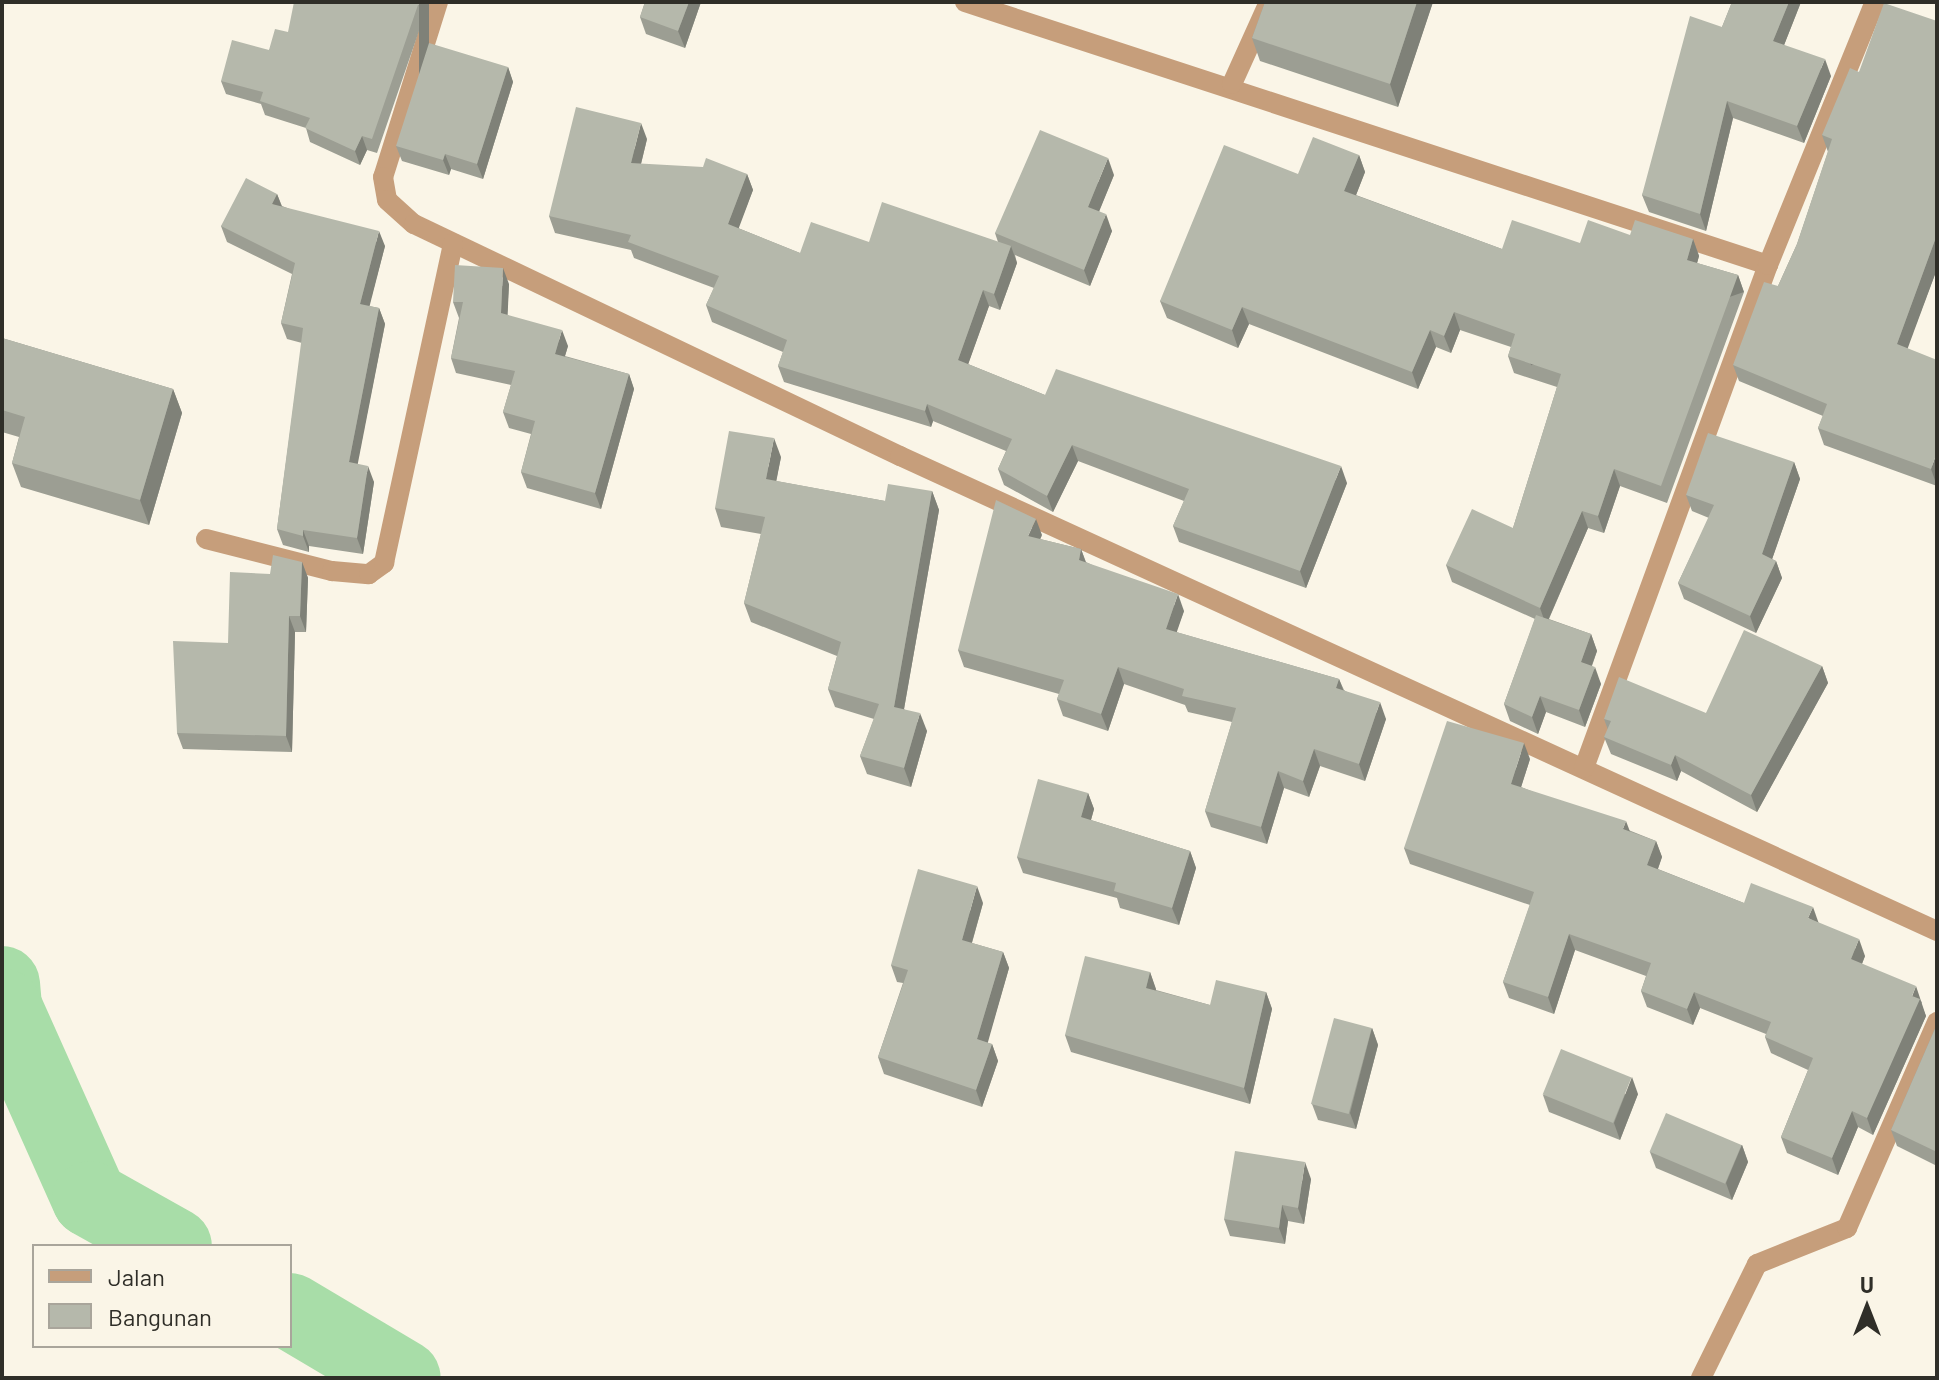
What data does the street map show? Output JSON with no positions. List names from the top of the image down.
{
  "legend": ["Jalan", "Bangunan"],
  "north": "top"
}
